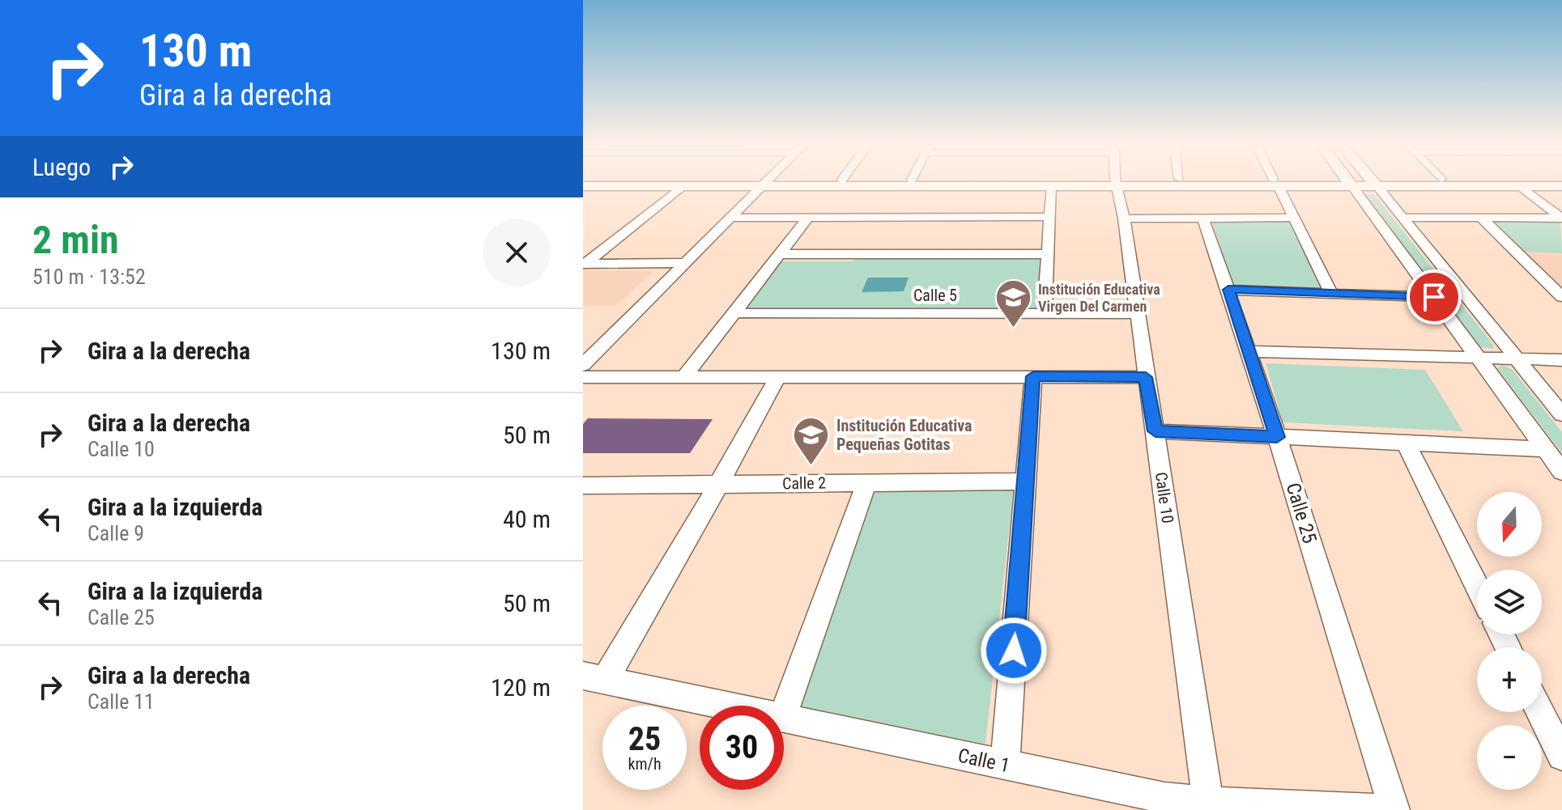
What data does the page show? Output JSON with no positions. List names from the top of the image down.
{
  "streets": {
    "street": [
      "Calle 5",
      "Calle 2",
      "Calle 10",
      "Calle 25",
      "Calle 1"
    ]
  },
  "crossings": [
    ["Calle 5", "Calle 10"],
    ["Calle 10", "Calle 1"]
  ],
  "places": {
    "school or university": ["Institución Educativa Virgen Del Carmen", "Institución Educativa Pequeñas Gotitas"]
  },
  "north": "bottom",
  "page": {
    "turn": ["130 m", "Gira a la derecha"],
    "then": "Luego",
    "heading": ["2 min", "510 m · 13:52"],
    "list": [
      {
        "name": "Gira a la derecha",
        "value": "130 m"
      },
      {
        "name": "Gira a la derecha",
        "note": "Calle 10",
        "value": "50 m"
      },
      {
        "name": "Gira a la izquierda",
        "note": "Calle 9",
        "value": "40 m"
      },
      {
        "name": "Gira a la izquierda",
        "note": "Calle 25",
        "value": "50 m"
      },
      {
        "name": "Gira a la derecha",
        "note": "Calle 11",
        "value": "120 m"
      }
    ],
    "map_buttons": ["+", "−"],
    "speed": "25 km/h",
    "limit": "30"
  }
}
